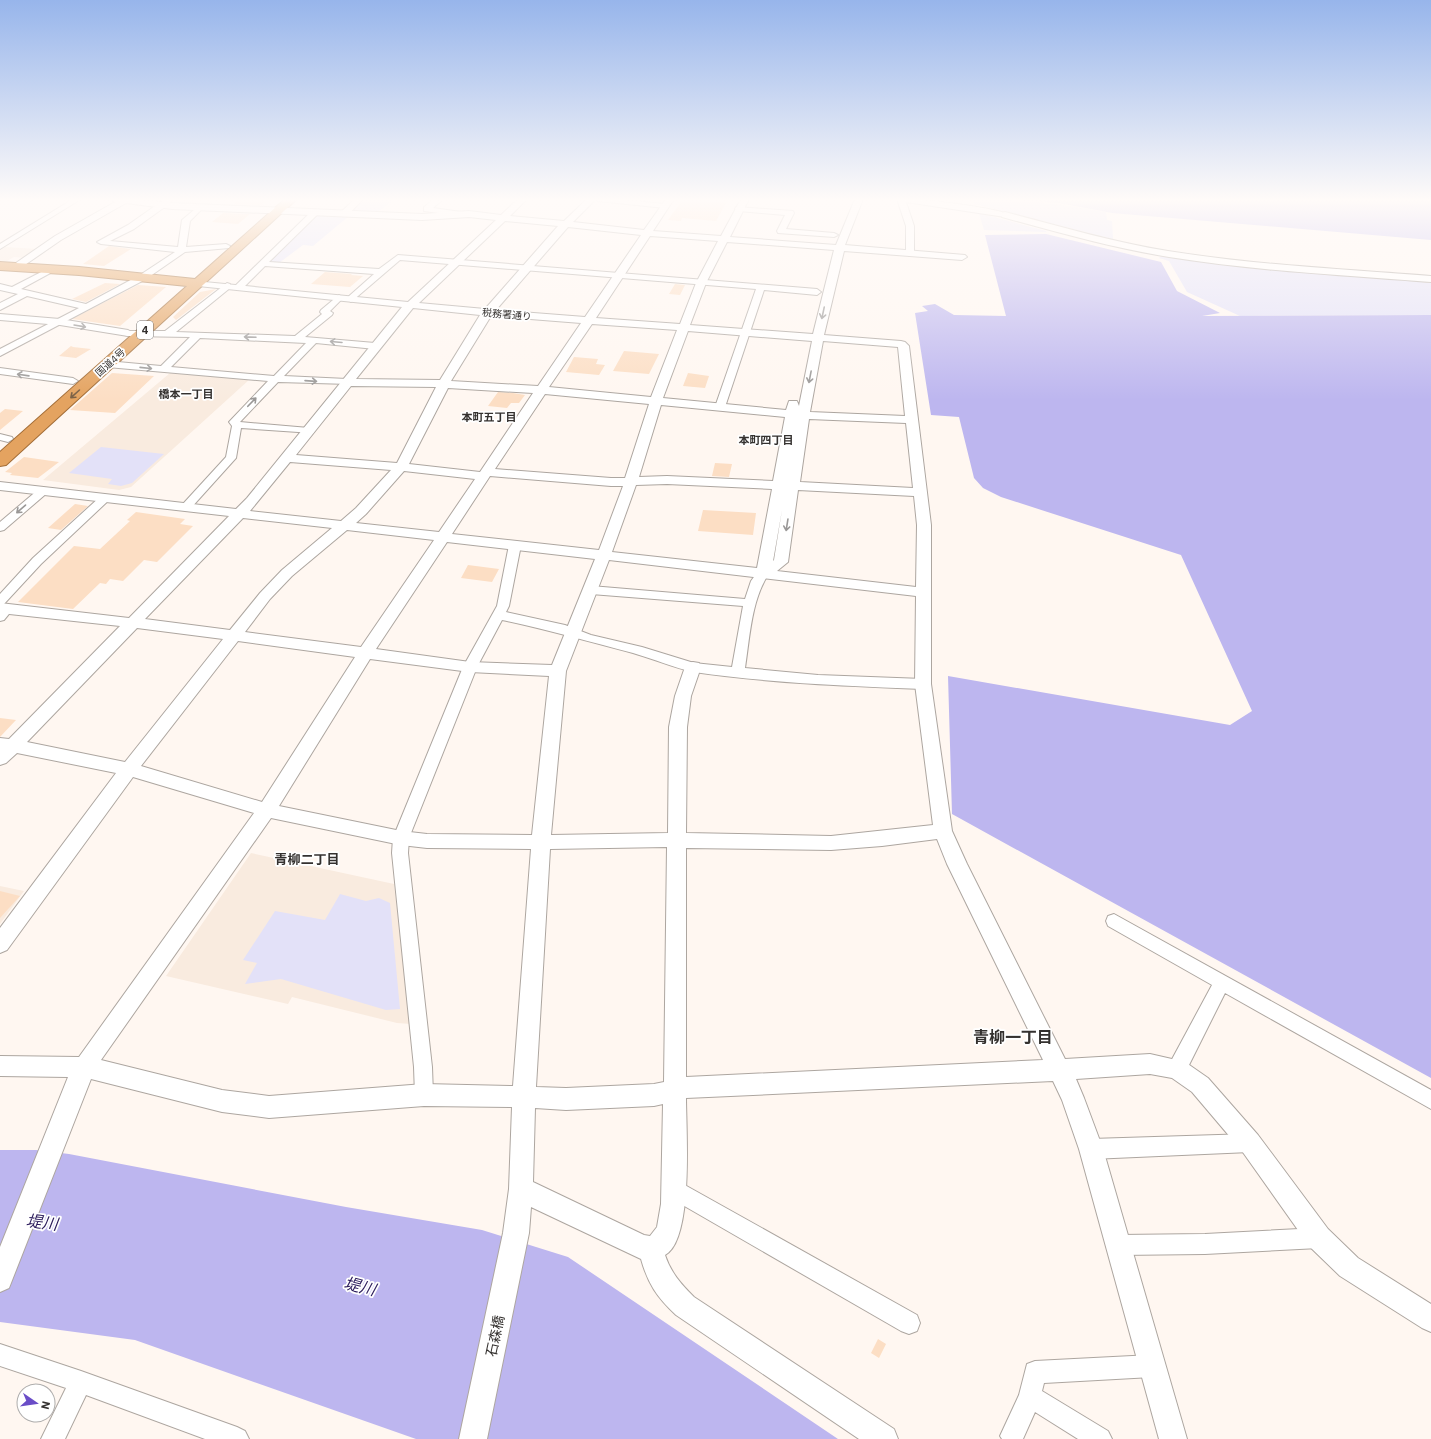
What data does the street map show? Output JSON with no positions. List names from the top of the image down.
{
  "streets": {
    "highway": ["4", "国道4号"],
    "street": ["税務署通り", "石森橋"]
  },
  "crossings": [
    ["税務署通り", "国道4号"],
    ["税務署通り", "石森橋"]
  ],
  "districts": [
    "橋本一丁目",
    "本町五丁目",
    "本町四丁目",
    "青柳二丁目",
    "青柳一丁目"
  ],
  "water": ["堤川"],
  "north": "right"
}
